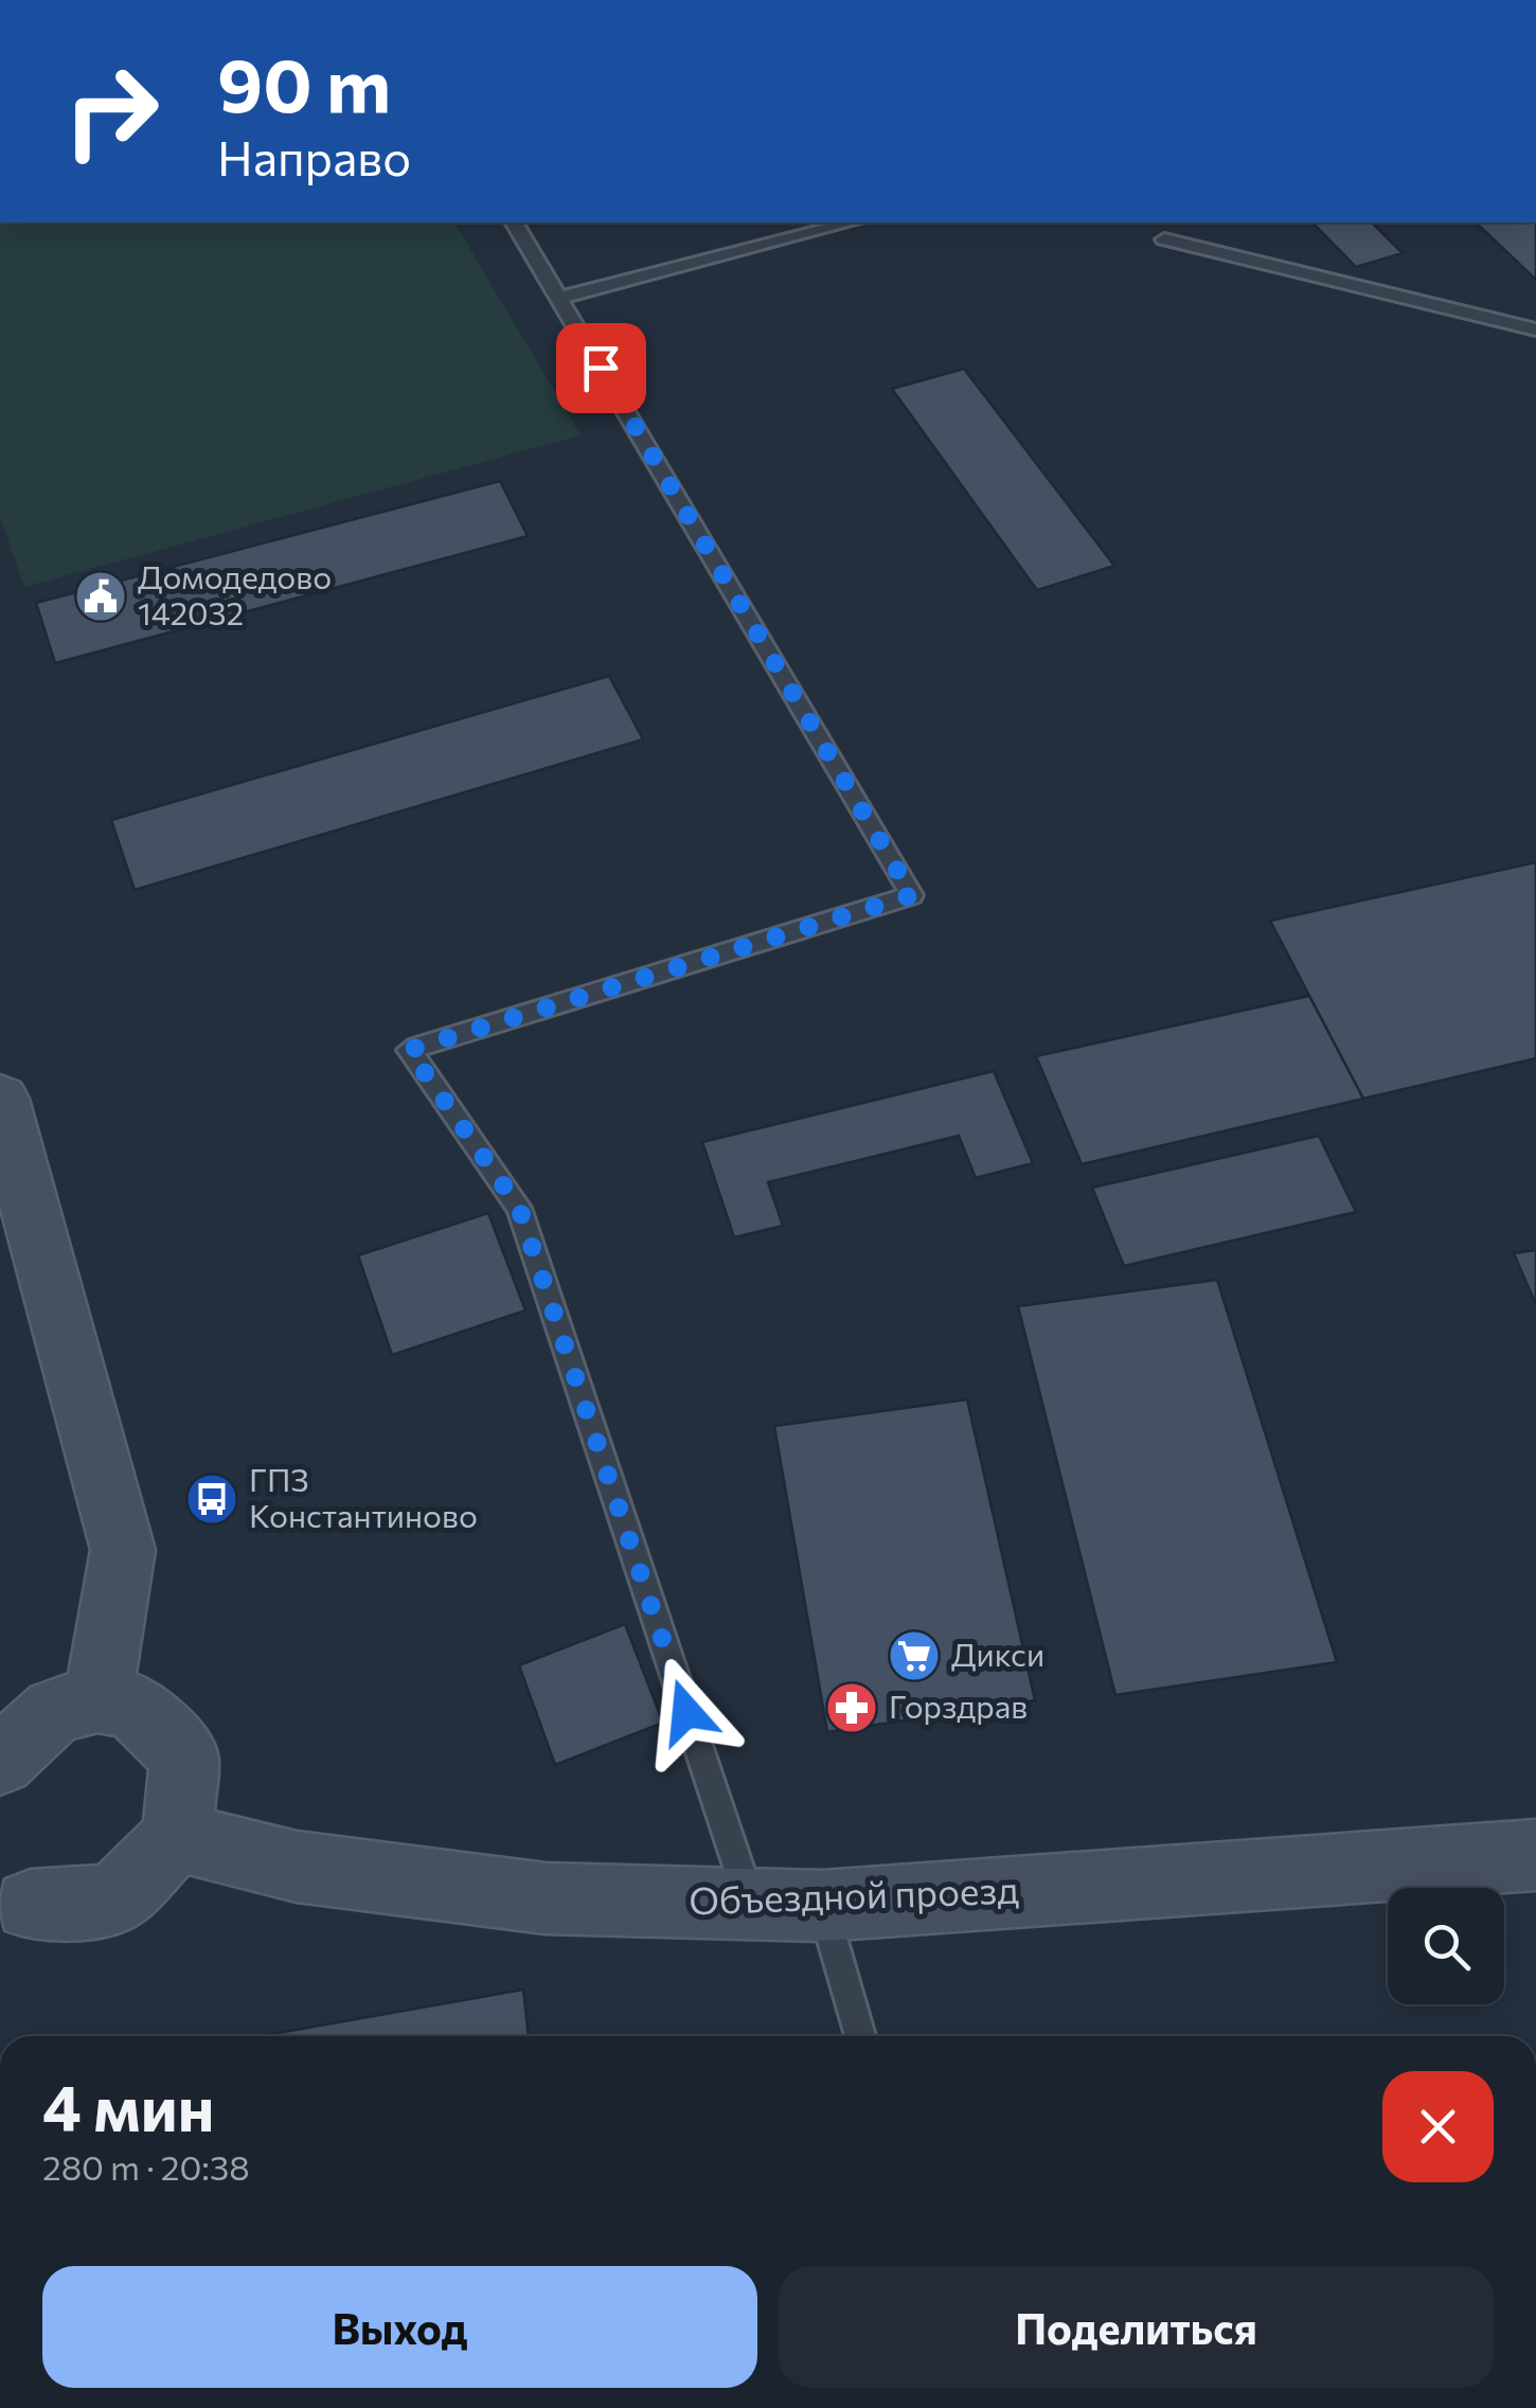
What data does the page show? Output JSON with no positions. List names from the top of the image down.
{
  "streets": {
    "street": ["Объездной проезд"]
  },
  "places": {
    "public building": ["Домодедово 142032"],
    "bus stop": ["ГПЗ Константиново"],
    "supermarket": ["Дикси"],
    "pharmacy": ["Горздрав"]
  },
  "page": {
    "turn": ["90 m", "Направо"],
    "heading": ["4 мин", "280 m · 20:38"],
    "buttons": ["Выход", "Поделиться"]
  }
}
